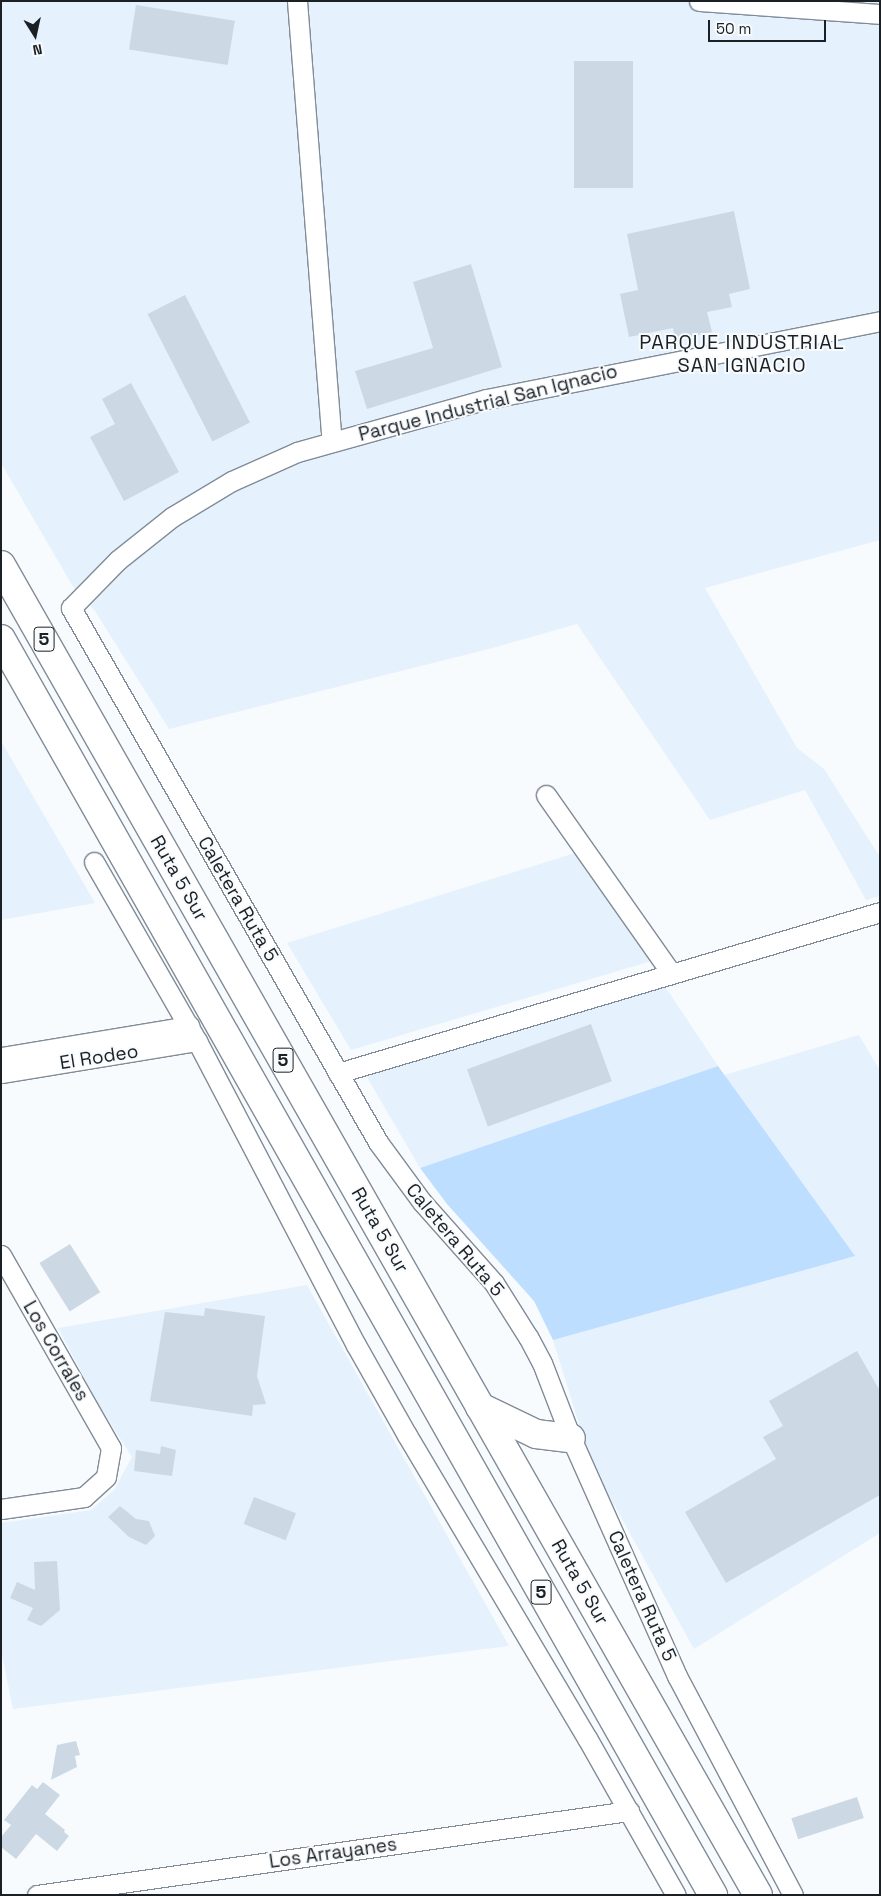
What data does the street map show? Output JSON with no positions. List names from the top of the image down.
{
  "streets": {
    "highway": ["5", "Ruta 5 Sur"],
    "street": [
      "Parque Industrial San Ignacio",
      "Caletera Ruta 5",
      "El Rodeo",
      "Los Corrales",
      "Los Arrayanes"
    ]
  },
  "crossings": [
    ["Parque Industrial San Ignacio", "Caletera Ruta 5"]
  ],
  "districts": ["PARQUE INDUSTRIAL SAN IGNACIO"],
  "scale_bar": "50 m",
  "north": "bottom"
}
